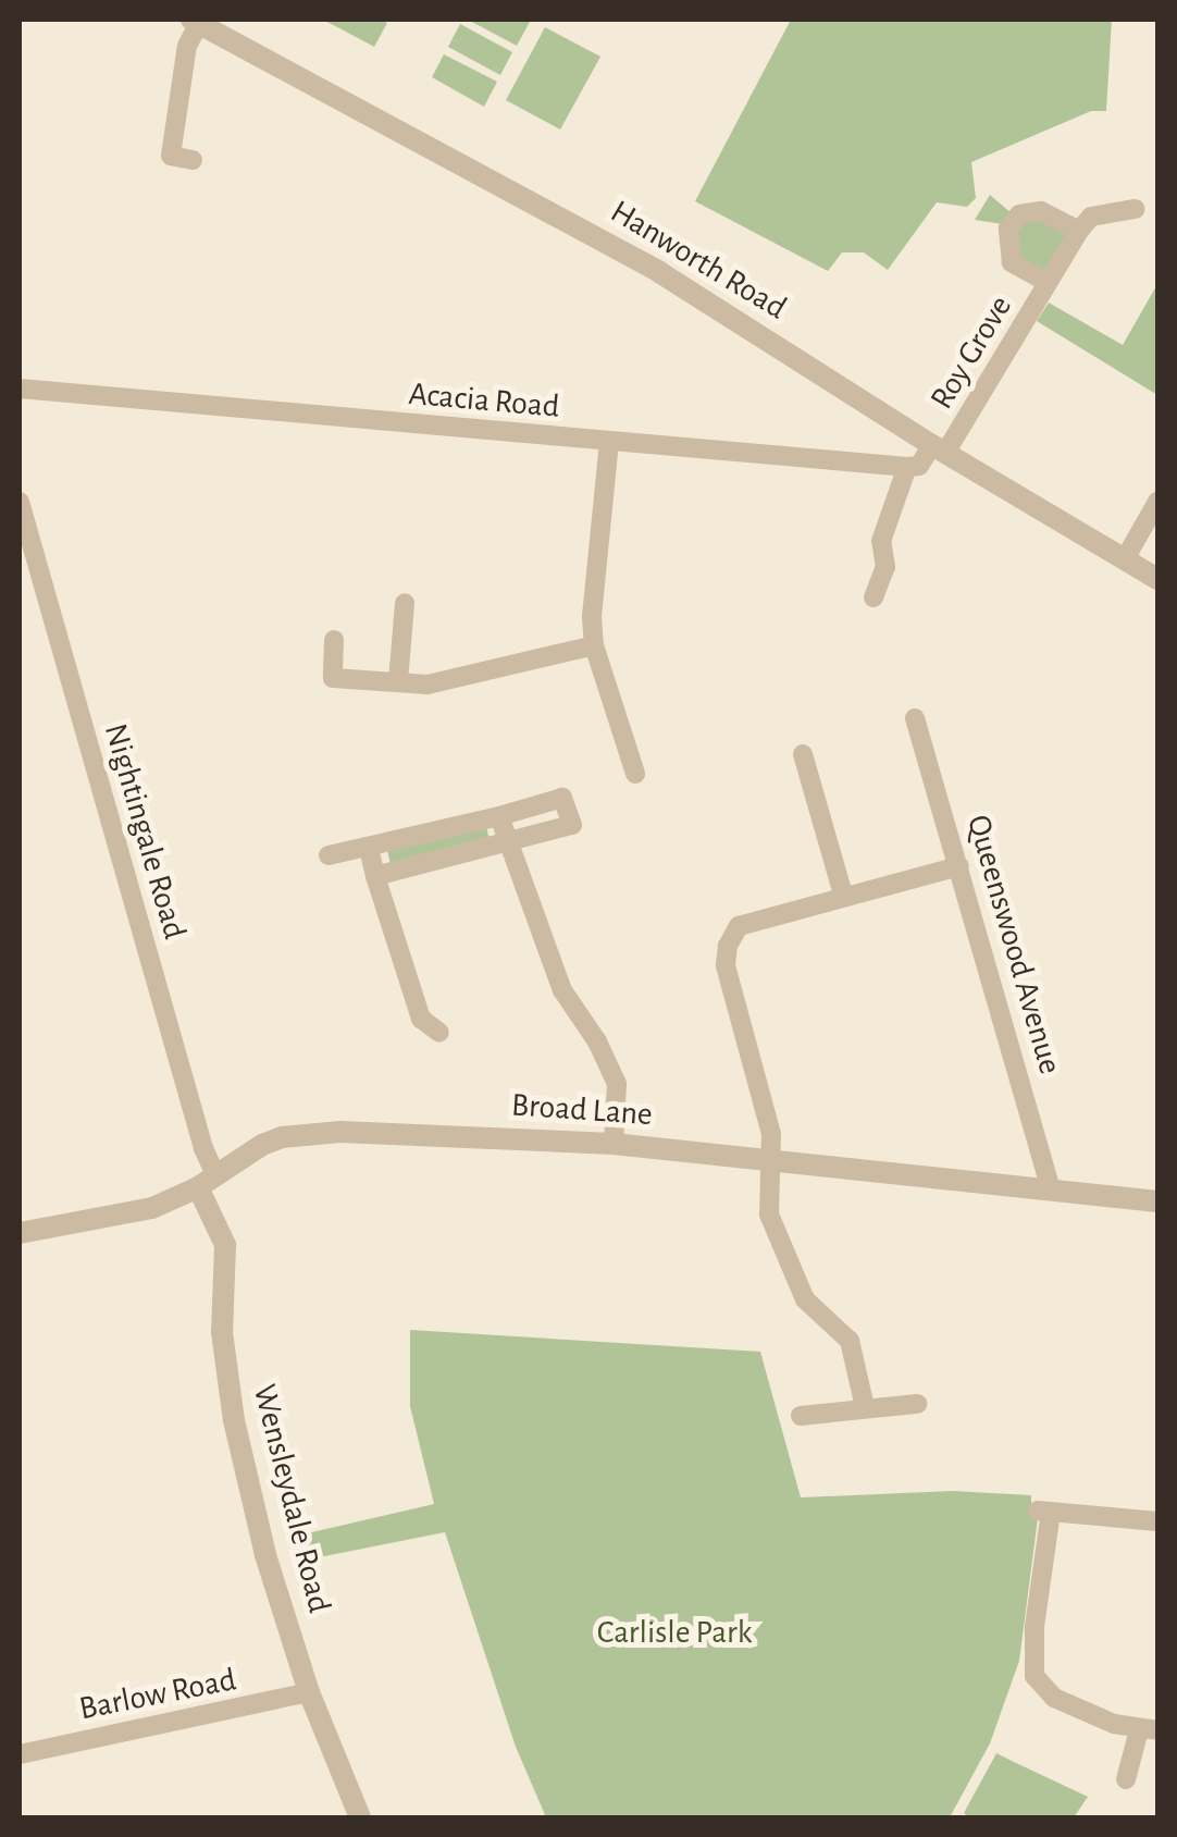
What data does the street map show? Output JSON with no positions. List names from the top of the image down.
{
  "streets": {
    "street": [
      "Hanworth Road",
      "Roy Grove",
      "Acacia Road",
      "Nightingale Road",
      "Queenswood Avenue",
      "Broad Lane",
      "Wensleydale Road",
      "Barlow Road"
    ]
  },
  "crossings": [
    ["Hanworth Road", "Roy Grove"],
    ["Nightingale Road", "Broad Lane"],
    ["Nightingale Road", "Wensleydale Road"],
    ["Queenswood Avenue", "Broad Lane"],
    ["Broad Lane", "Wensleydale Road"],
    ["Wensleydale Road", "Barlow Road"]
  ],
  "parks": ["Carlisle Park"]
}
